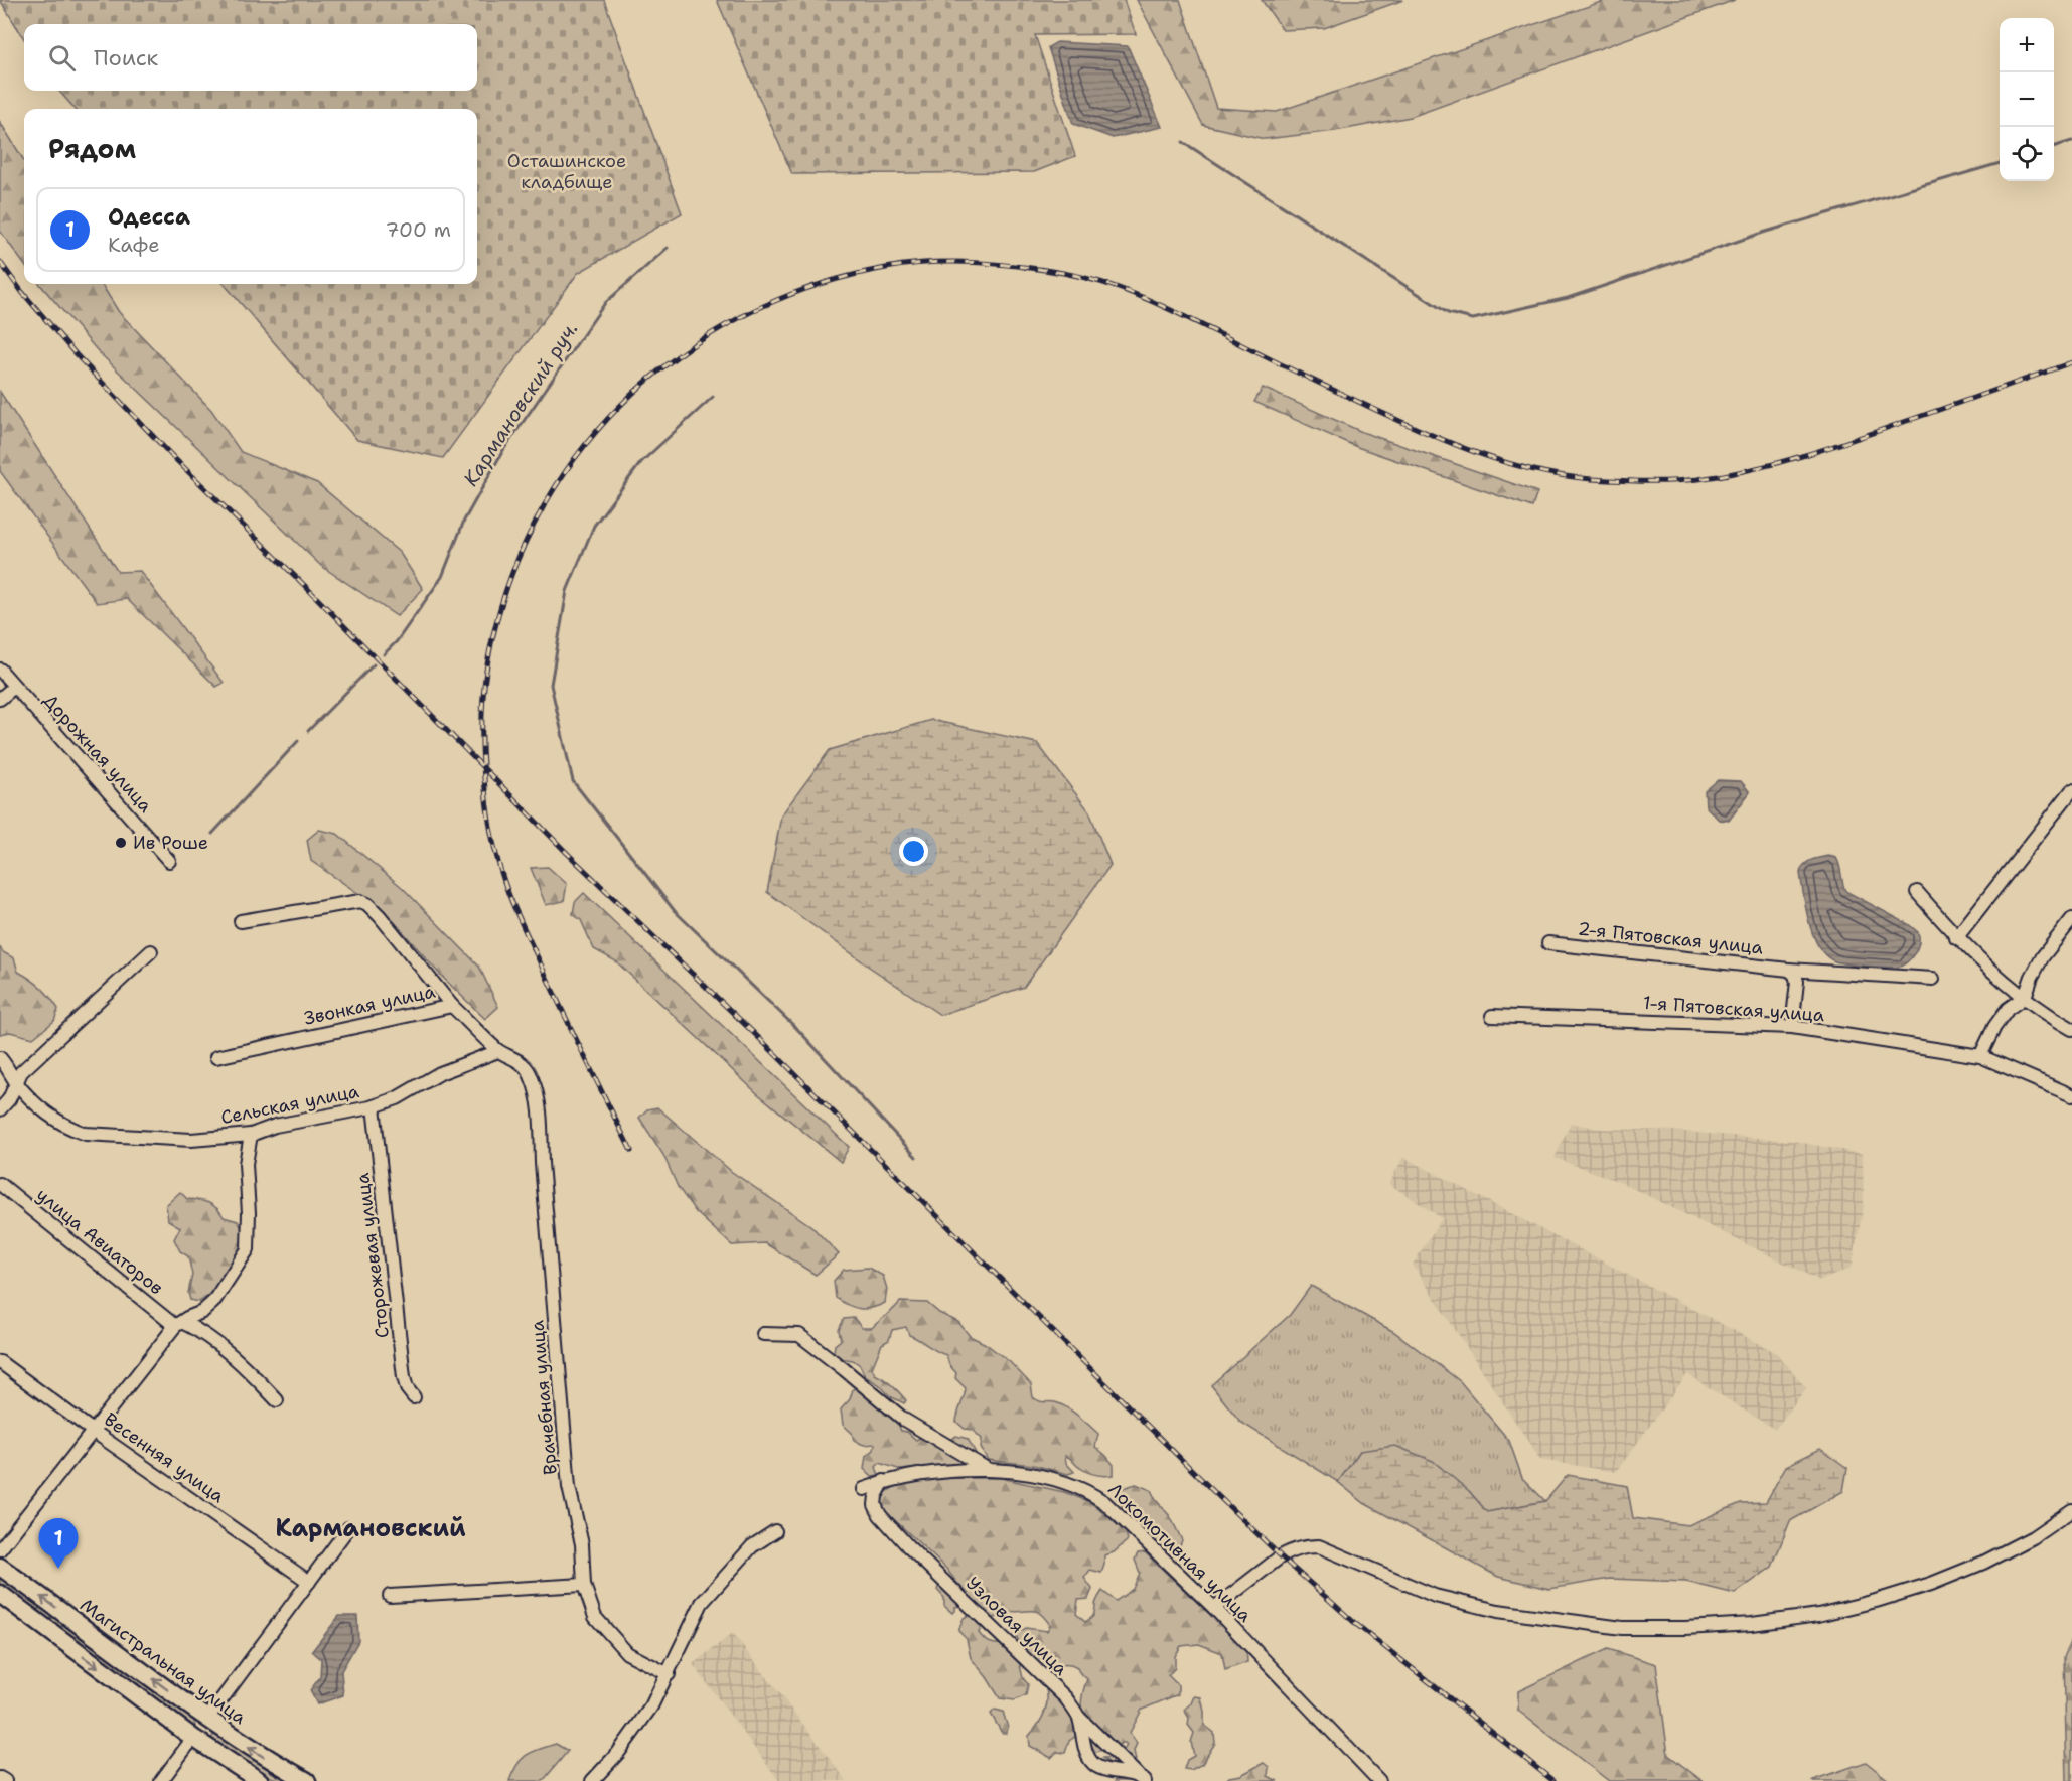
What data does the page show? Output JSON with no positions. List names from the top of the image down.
{
  "streets": {
    "main road": ["Магистральная улица"],
    "street": [
      "Дорожная улица",
      "2-я Пятовская улица",
      "Звонкая улица",
      "1-я Пятовская улица",
      "Сельская улица",
      "улица Авиаторов",
      "Сторожевая улица",
      "Врачебная улица",
      "Весенняя улица",
      "Локомотивная улица",
      "Узловая улица"
    ]
  },
  "crossings": [
    ["Сельская улица", "Сторожевая улица"],
    ["Сельская улица", "Врачебная улица"],
    ["Локомотивная улица", "Узловая улица"]
  ],
  "districts": ["Кармановский"],
  "water": ["Кармановский руч."],
  "parks": ["Осташинское кладбище"],
  "places": ["Ив Роше"],
  "page": {
    "map_buttons": ["+", "−"],
    "search": "Поиск",
    "heading": "Рядом",
    "list": [
      {
        "mark": "1",
        "name": "Одесса",
        "note": "Кафе",
        "value": "700 m"
      }
    ],
    "pins": "1"
  }
}
